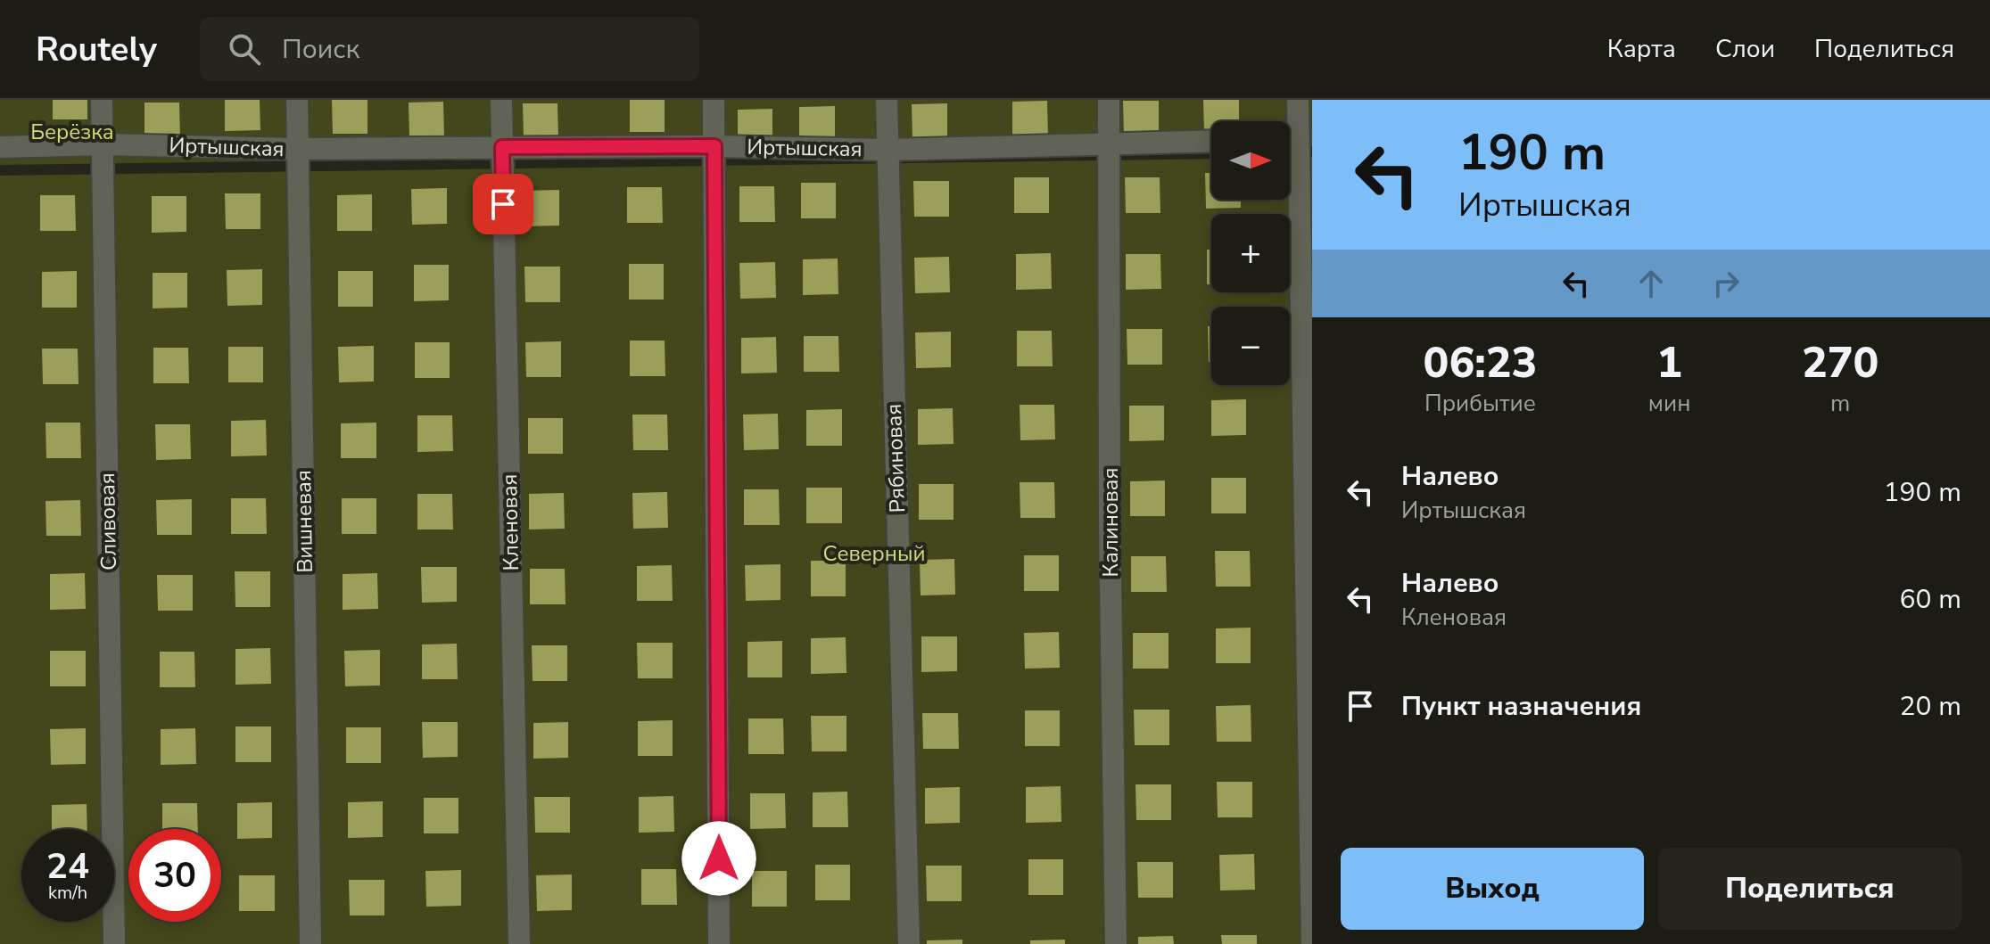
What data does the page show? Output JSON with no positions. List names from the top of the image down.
{
  "streets": {
    "street": [
      "Иртышская",
      "Рябиновая",
      "Сливовая",
      "Вишневая",
      "Кленовая",
      "Калиновая"
    ]
  },
  "crossings": [
    ["Иртышская", "Рябиновая"],
    ["Иртышская", "Сливовая"],
    ["Иртышская", "Вишневая"],
    ["Иртышская", "Кленовая"],
    ["Иртышская", "Калиновая"]
  ],
  "parks": ["Берёзка", "Северный"],
  "north": "right",
  "page": {
    "header": "Routely",
    "search": "Поиск",
    "nav": ["Карта", "Слои", "Поделиться"],
    "turn": ["190 m", "Иртышская"],
    "map_buttons": ["+", "−"],
    "eta": [
      "06:23",
      "Прибытие",
      "1",
      "мин",
      "270",
      "m"
    ],
    "list": [
      {
        "name": "Налево",
        "note": "Иртышская",
        "value": "190 m"
      },
      {
        "name": "Налево",
        "note": "Кленовая",
        "value": "60 m"
      },
      {
        "name": "Пункт назначения",
        "value": "20 m"
      }
    ],
    "speed": "24 km/h",
    "limit": "30",
    "buttons": ["Выход", "Поделиться"]
  }
}
